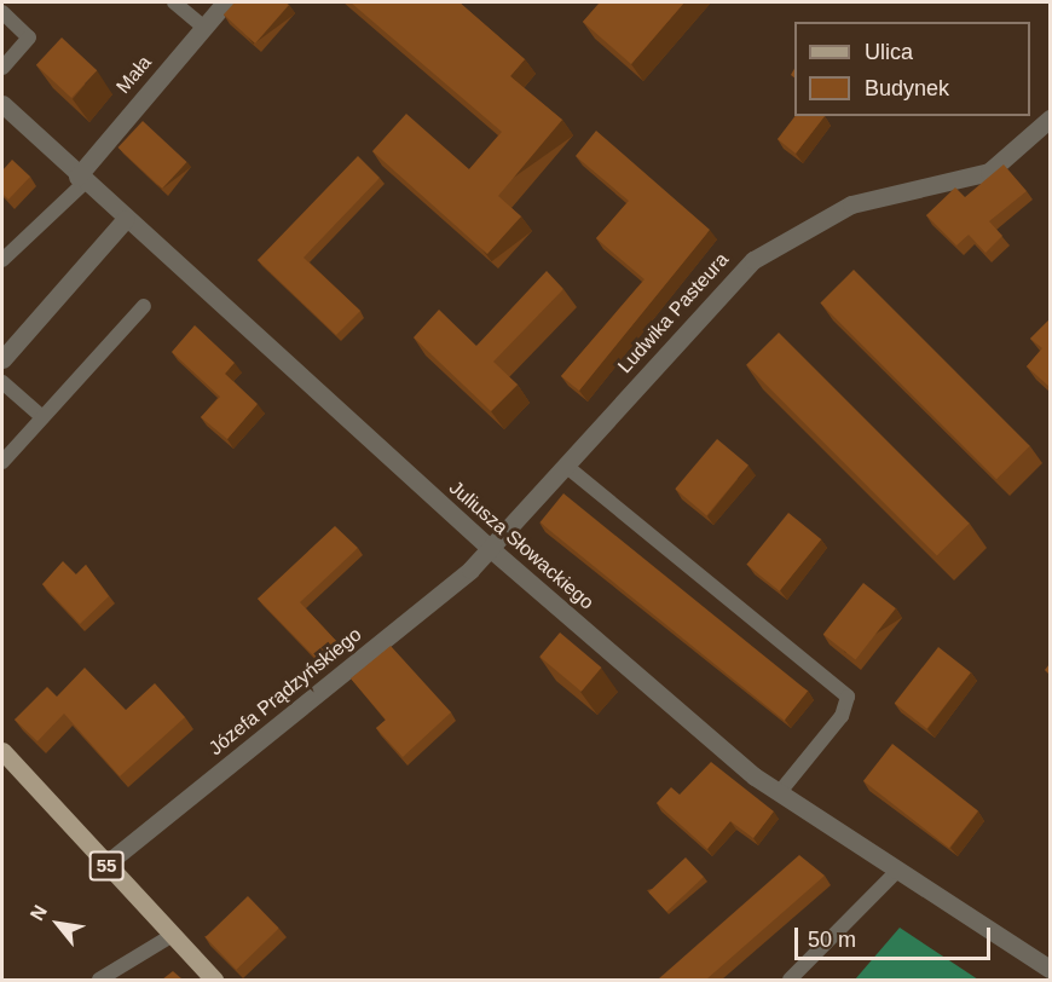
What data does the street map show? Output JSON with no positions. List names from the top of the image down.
{
  "streets": {
    "main road": ["55"],
    "street": [
      "Mała",
      "Ludwika Pasteura",
      "Juliusza Słowackiego",
      "Józefa Prądzyńskiego"
    ]
  },
  "crossings": [
    ["Mała", "Juliusza Słowackiego"],
    ["Ludwika Pasteura", "Juliusza Słowackiego"],
    ["Ludwika Pasteura", "Józefa Prądzyńskiego"],
    ["Juliusza Słowackiego", "Józefa Prądzyńskiego"],
    ["Józefa Prądzyńskiego", "55"]
  ],
  "legend": ["Ulica", "Budynek"],
  "scale_bar": "50 m",
  "north": "top left"
}
